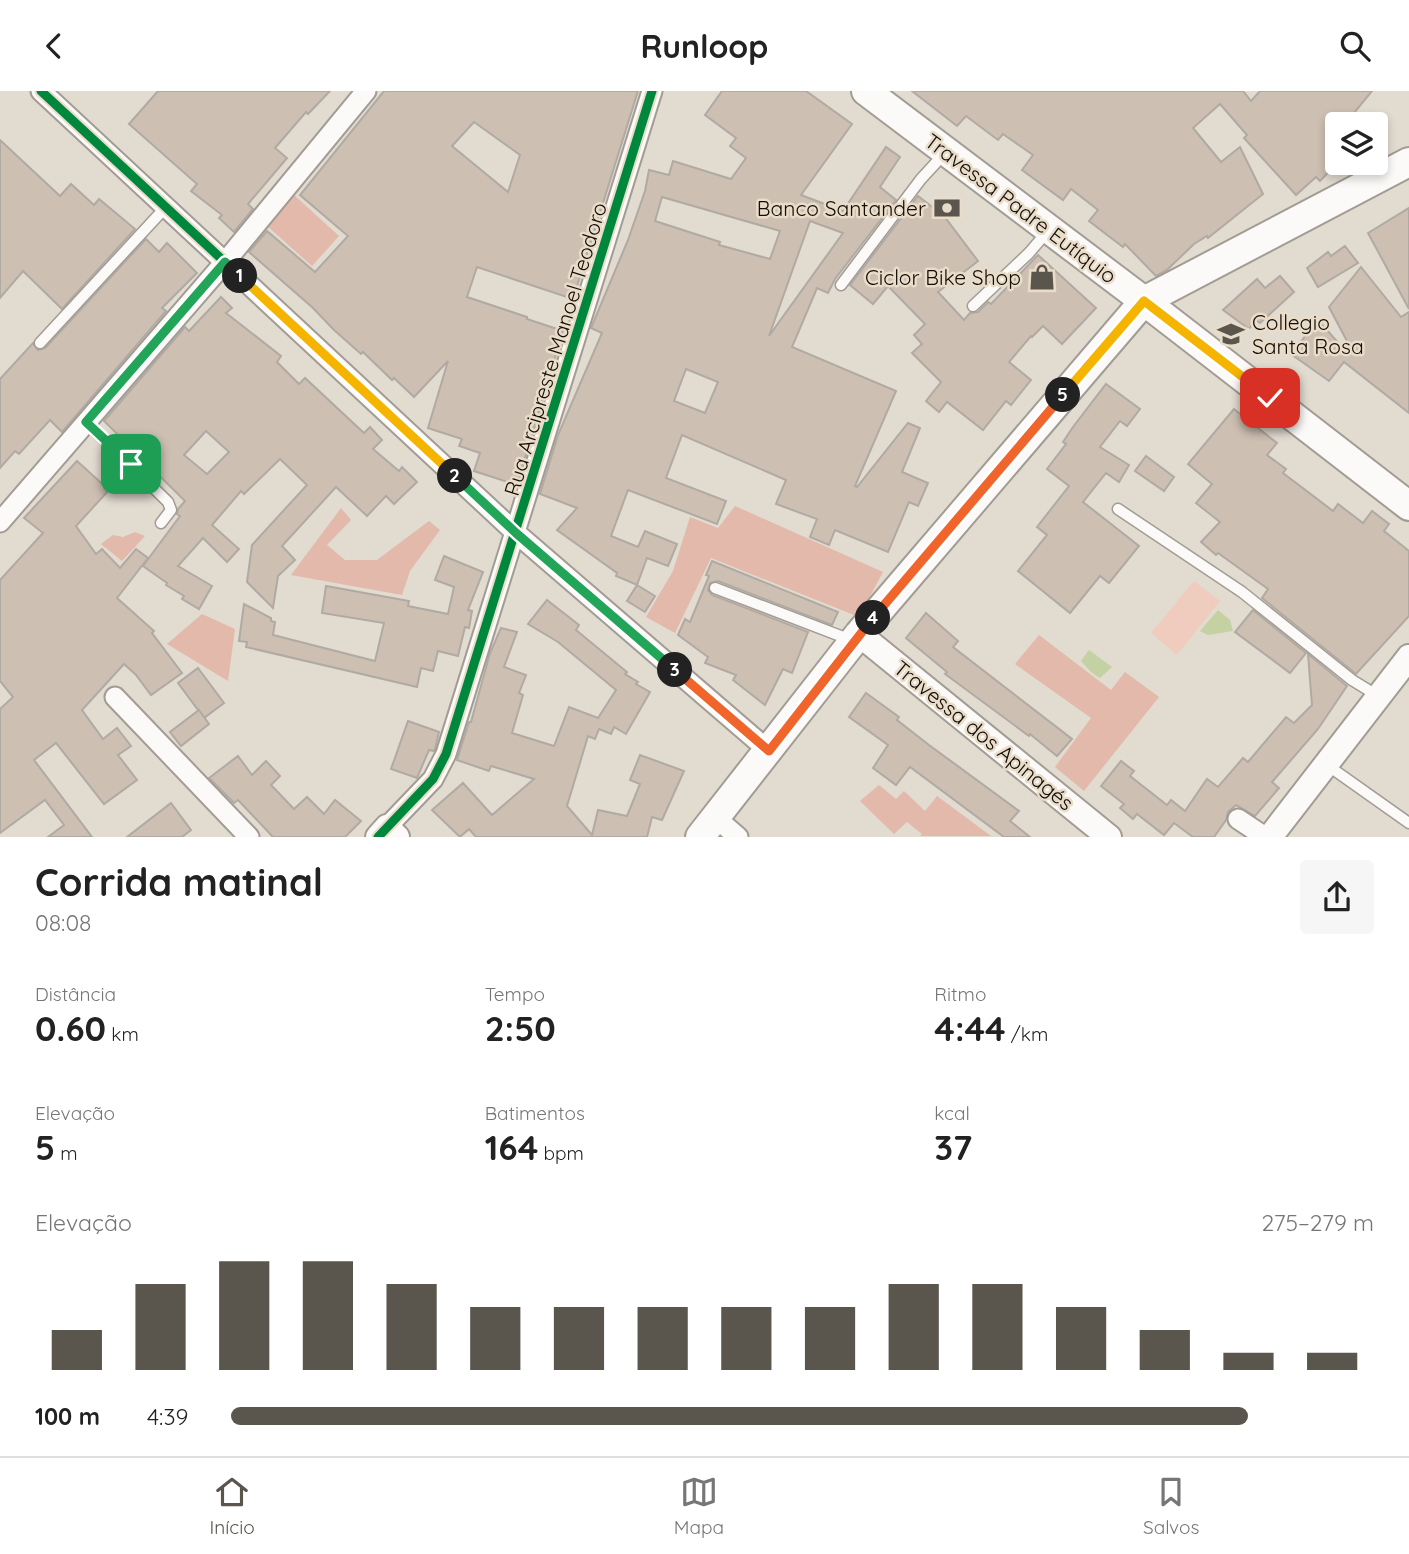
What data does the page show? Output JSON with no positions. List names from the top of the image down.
{
  "streets": {
    "main road": ["Travessa Padre Eutíquio"],
    "street": ["Rua Arcipreste Manoel Teodoro", "Travessa dos Apinagés"]
  },
  "places": {
    "bank": ["Banco Santander"],
    "shop": ["Ciclor Bike Shop"],
    "school or university": ["Collegio Santa Rosa"]
  },
  "page": {
    "header": "Runloop",
    "pins": [
      "1",
      "5",
      "2",
      "4",
      "3"
    ],
    "heading": ["Corrida matinal", "08:08"],
    "stats": [
      ["Distância", "0.60 km"],
      ["Tempo", "2:50"],
      ["Ritmo", "4:44 /km"],
      ["Elevação", "5 m"],
      ["Batimentos", "164 bpm"],
      ["kcal", "37"]
    ],
    "chart": ["Elevação", "275–279 m"],
    "list": [
      {
        "name": "100 m",
        "note": "4:39"
      }
    ],
    "tabs": ["Início", "Mapa", "Salvos"]
  }
}
